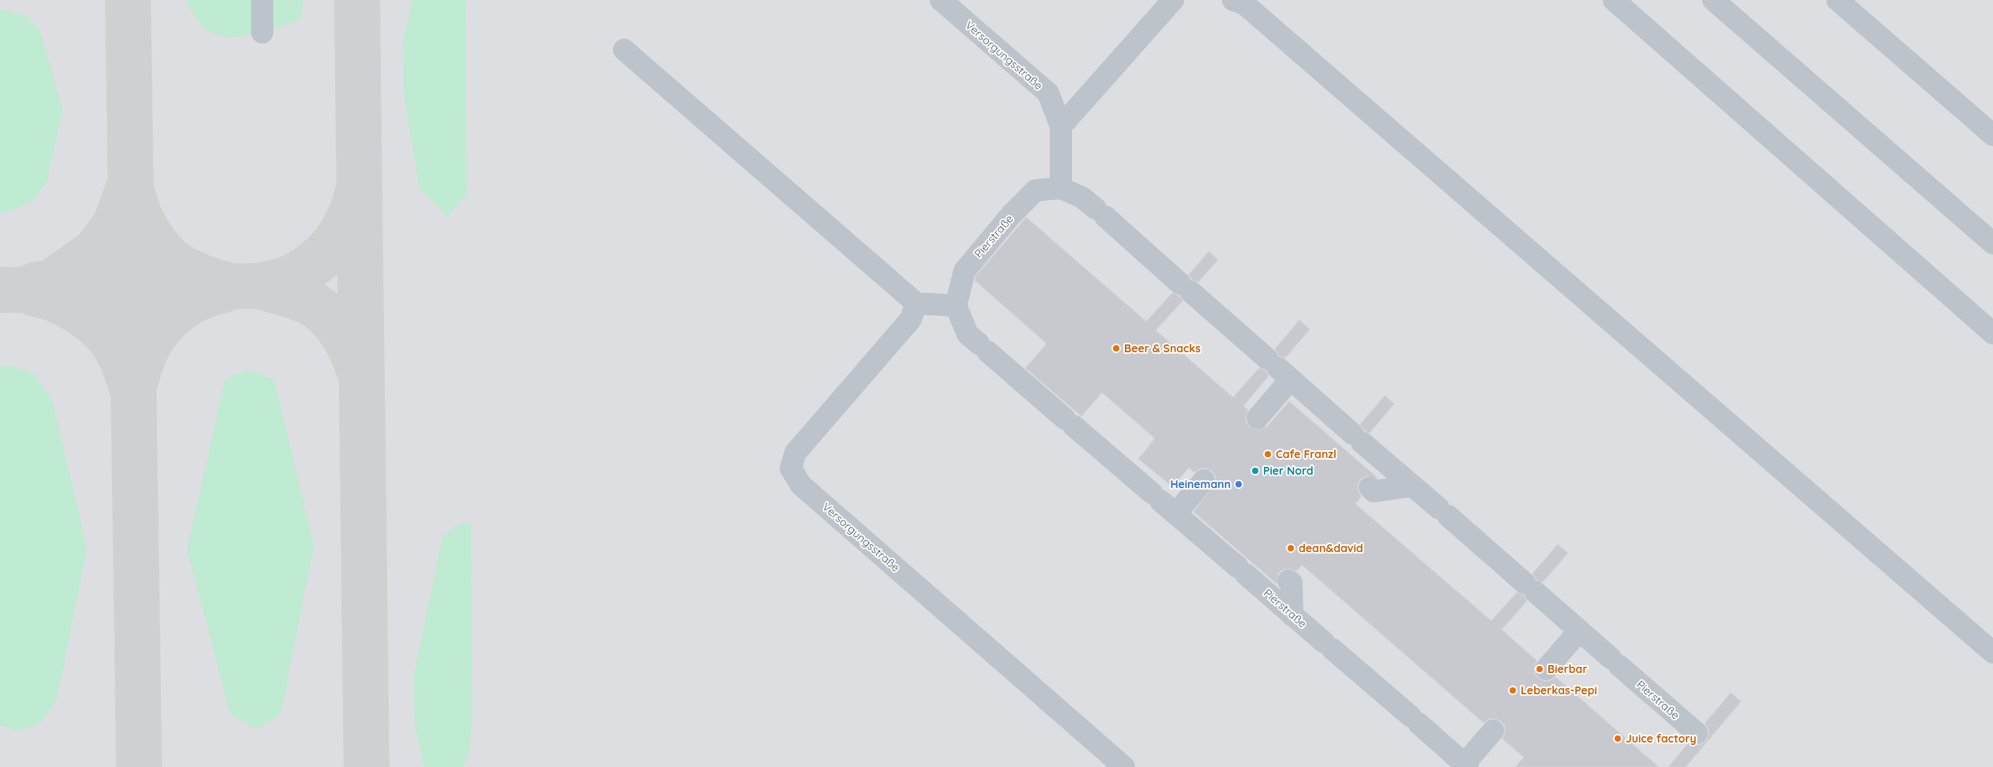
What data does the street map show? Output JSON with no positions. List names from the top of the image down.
{
  "streets": {
    "lane": ["Versorgungsstraße", "Pierstraße"]
  },
  "crossings": [
    ["Versorgungsstraße", "Pierstraße"]
  ],
  "places": [
    "Beer & Snacks",
    "Cafe Franzl",
    "Pier Nord",
    "Heinemann",
    "dean&david",
    "Bierbar",
    "Leberkas-Pepi",
    "Juice factory"
  ]
}
